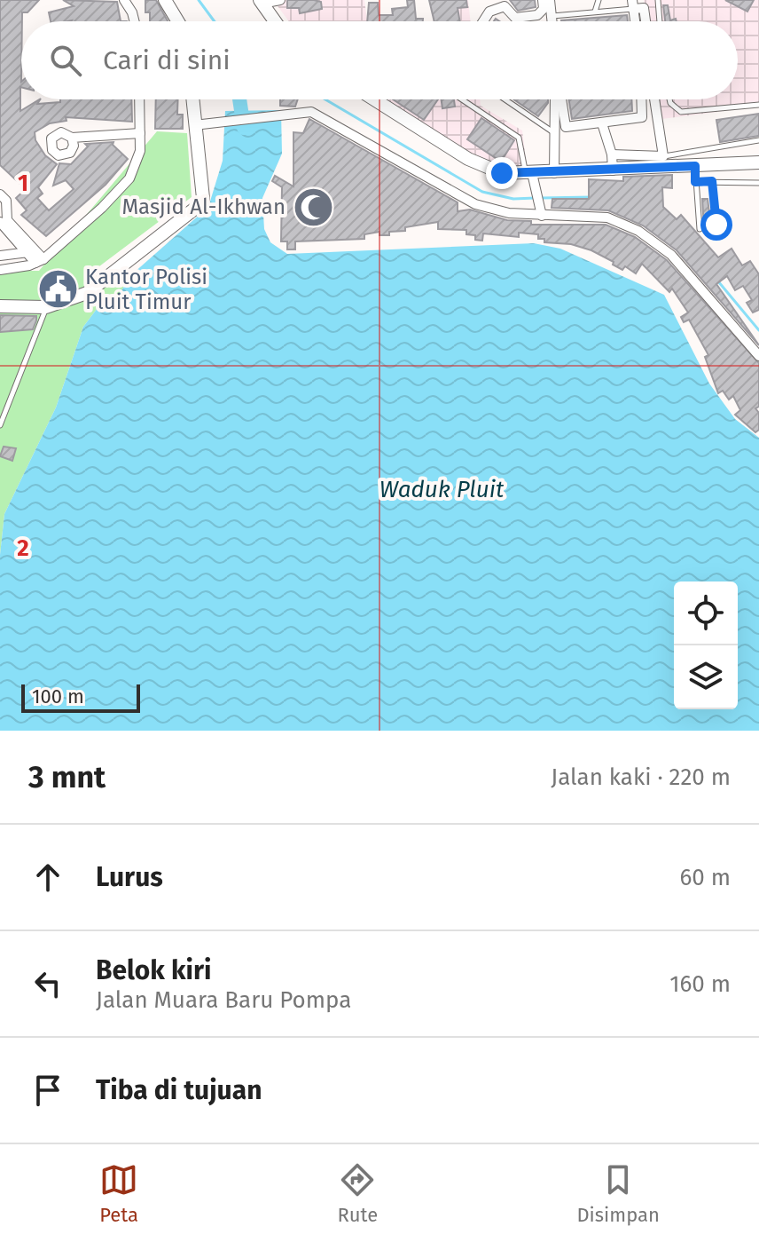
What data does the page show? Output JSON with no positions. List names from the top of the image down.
{
  "water": ["Waduk Pluit"],
  "places": {
    "mosque": ["Masjid Al-Ikhwan"],
    "public building": ["Kantor Polisi Pluit Timur"]
  },
  "scale_bar": "100 m",
  "page": {
    "search": "Cari di sini",
    "scale": "100 m",
    "heading": ["3 mnt", "Jalan kaki · 220 m"],
    "list": [
      ["Lurus", "60 m"],
      ["Belok kiri", "Jalan Muara Baru Pompa", "160 m"],
      "Tiba di tujuan"
    ],
    "nav": ["Peta", "Rute", "Disimpan"]
  },
  "grid": {
    "rows": ["1", "2"]
  }
}
